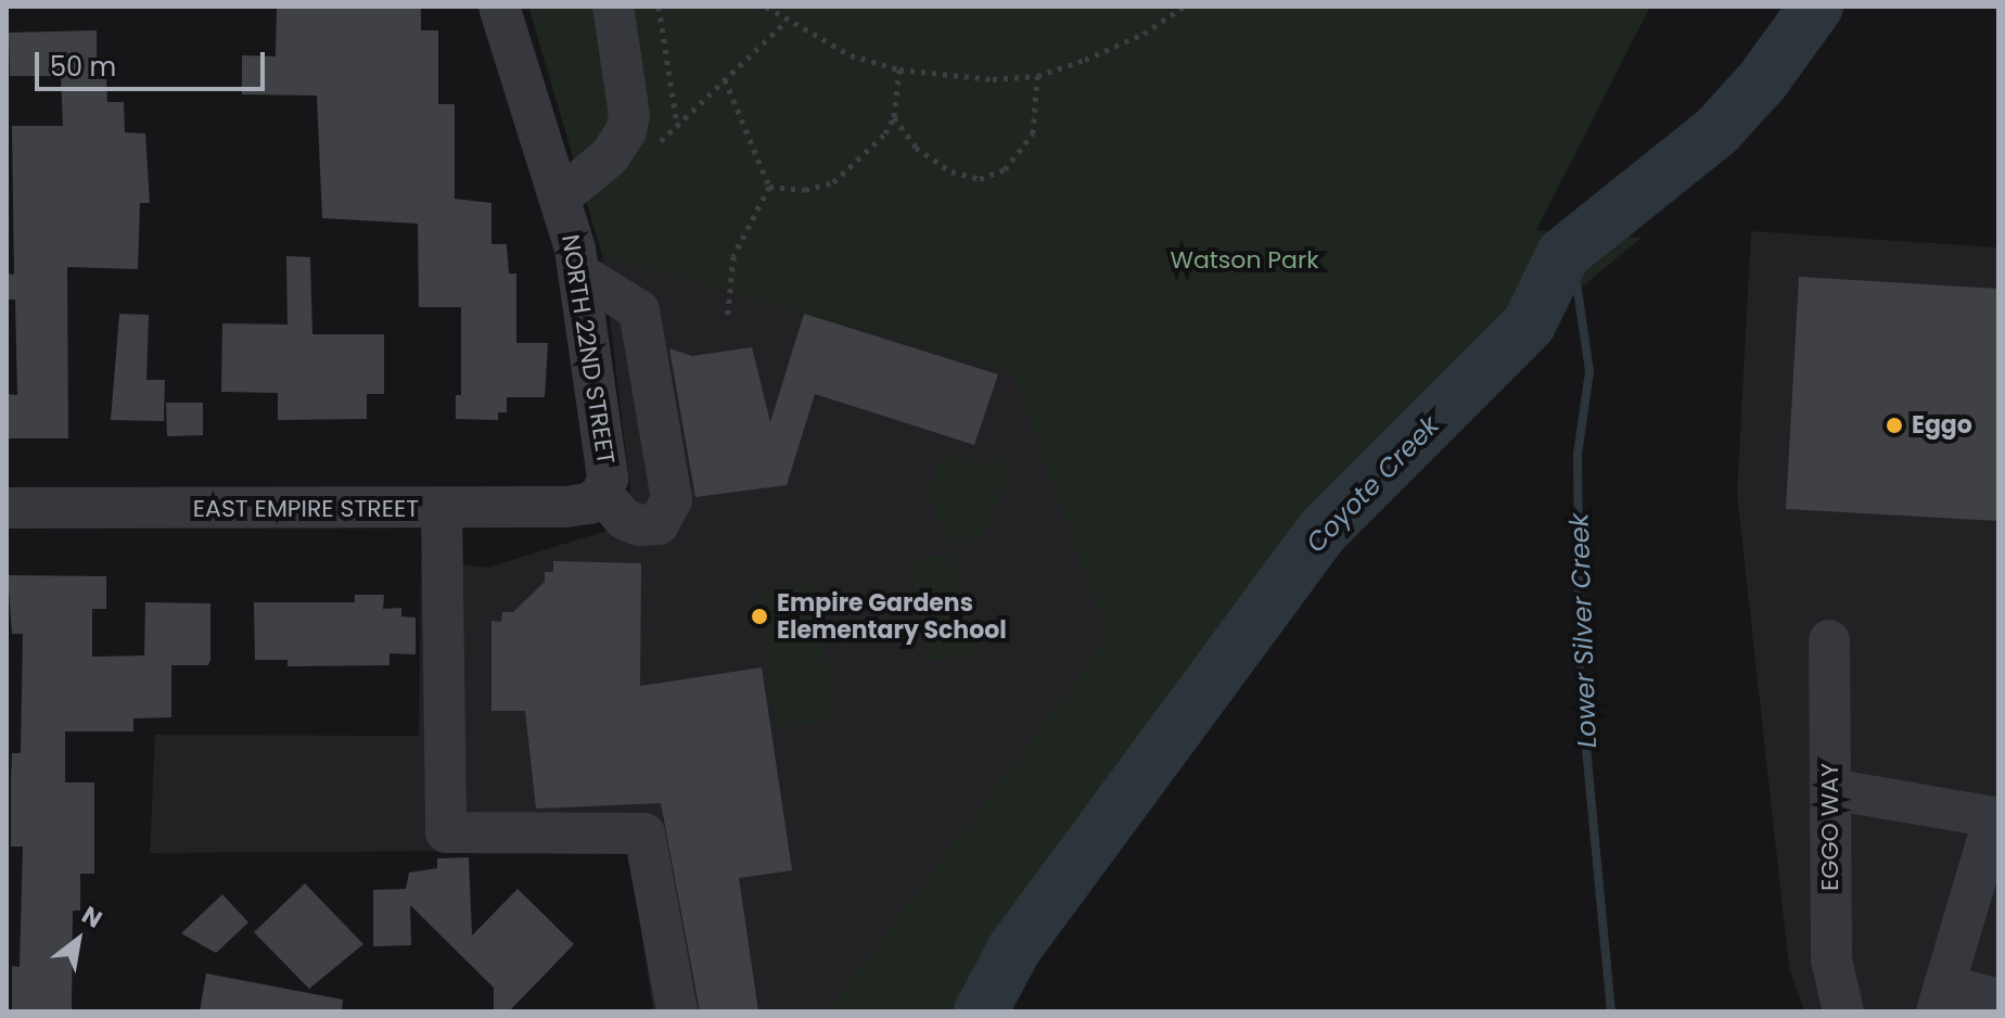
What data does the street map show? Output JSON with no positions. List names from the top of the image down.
{
  "streets": {
    "street": ["NORTH 22ND STREET", "EAST EMPIRE STREET", "EGGO WAY"]
  },
  "crossings": [
    ["NORTH 22ND STREET", "EAST EMPIRE STREET"]
  ],
  "water": ["Coyote Creek", "Lower Silver Creek"],
  "parks": ["Watson Park"],
  "places": ["Eggo", "Empire Gardens Elementary School"],
  "scale_bar": "50 m",
  "north": "top right"
}
